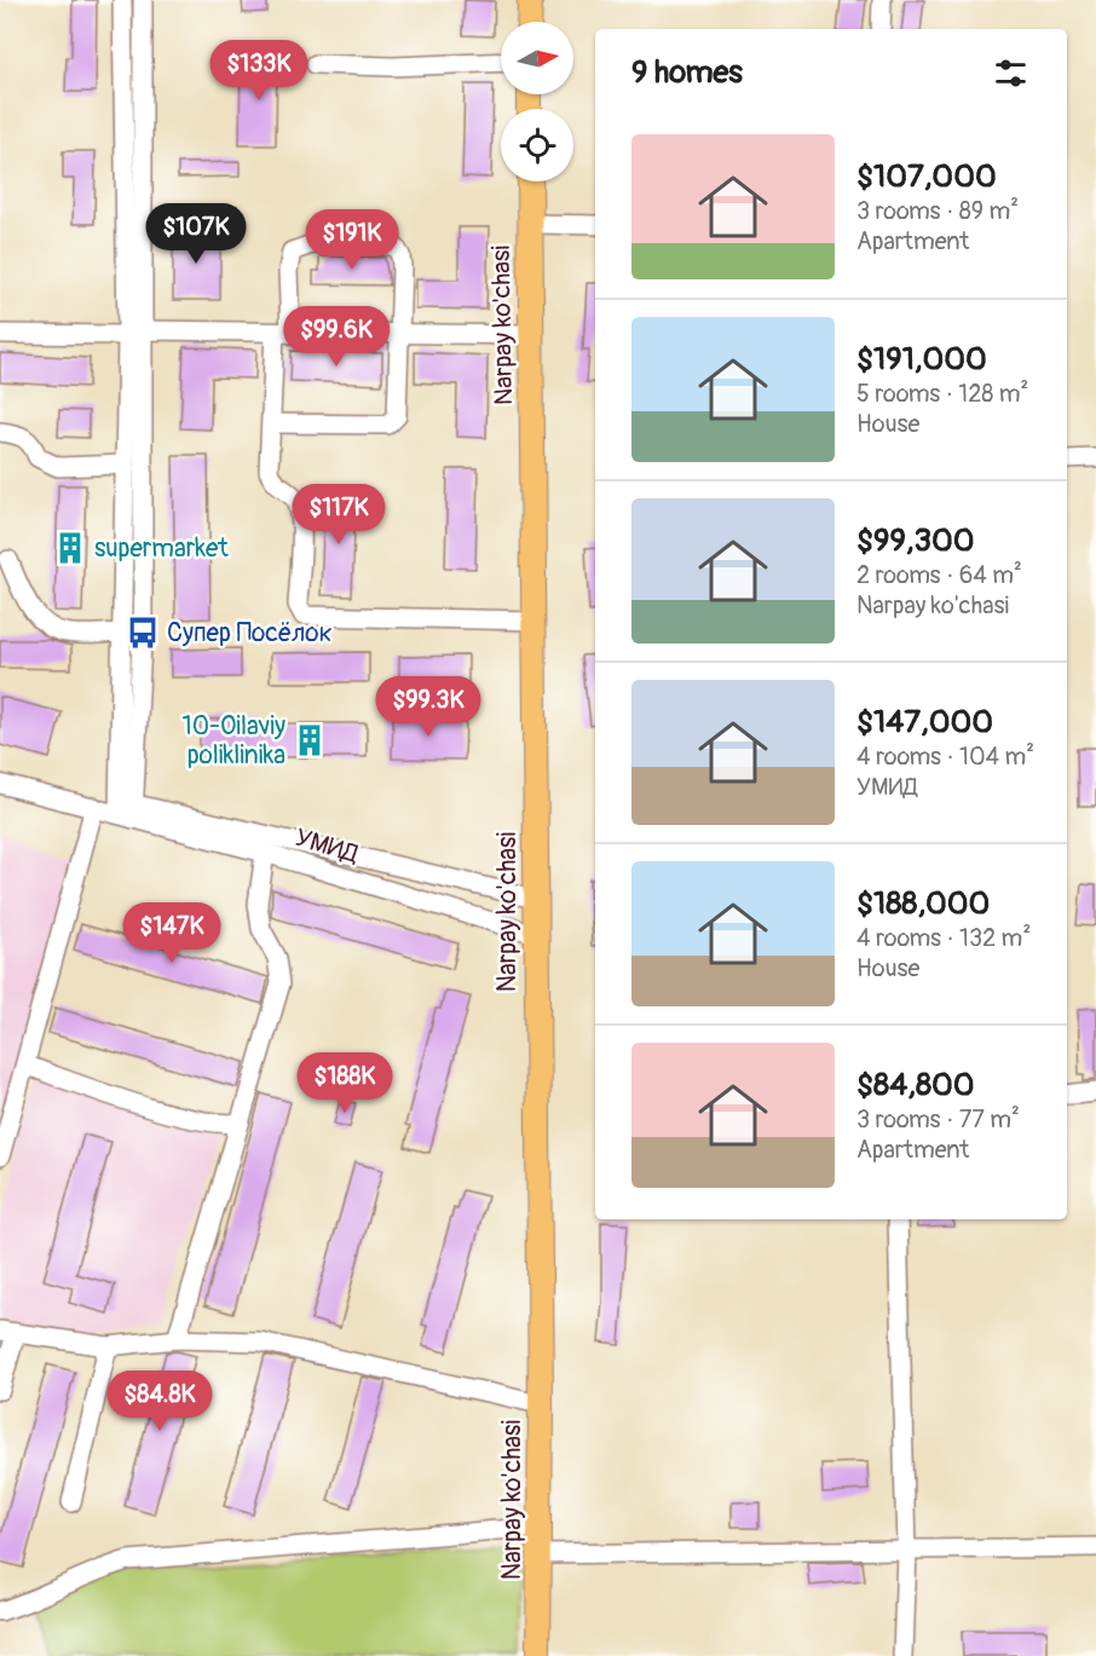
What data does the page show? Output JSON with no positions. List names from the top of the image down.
{
  "streets": {
    "main road": ["Narpay ko'chasi"],
    "street": ["УМИД"]
  },
  "crossings": [
    ["Narpay ko'chasi", "УМИД"]
  ],
  "places": {
    "building": ["supermarket", "10-Oilaviy poliklinika"],
    "bus stop": ["Супер Посёлок"]
  },
  "north": "right",
  "page": {
    "heading": "9 homes",
    "price": [
      "$133K",
      "$107K",
      "$191K",
      "$99.6K",
      "$117K",
      "$99.3K",
      "$147K",
      "$188K",
      "$84.8K"
    ],
    "list": [
      {
        "name": "$107,000",
        "note": "3 rooms · 89 m² · Apartment"
      },
      {
        "name": "$191,000",
        "note": "5 rooms · 128 m² · House"
      },
      {
        "name": "$99,300",
        "note": "2 rooms · 64 m² · Narpay ko'chasi"
      },
      {
        "name": "$147,000",
        "note": "4 rooms · 104 m² · УМИД"
      },
      {
        "name": "$188,000",
        "note": "4 rooms · 132 m² · House"
      },
      {
        "name": "$84,800",
        "note": "3 rooms · 77 m² · Apartment"
      }
    ]
  }
}
